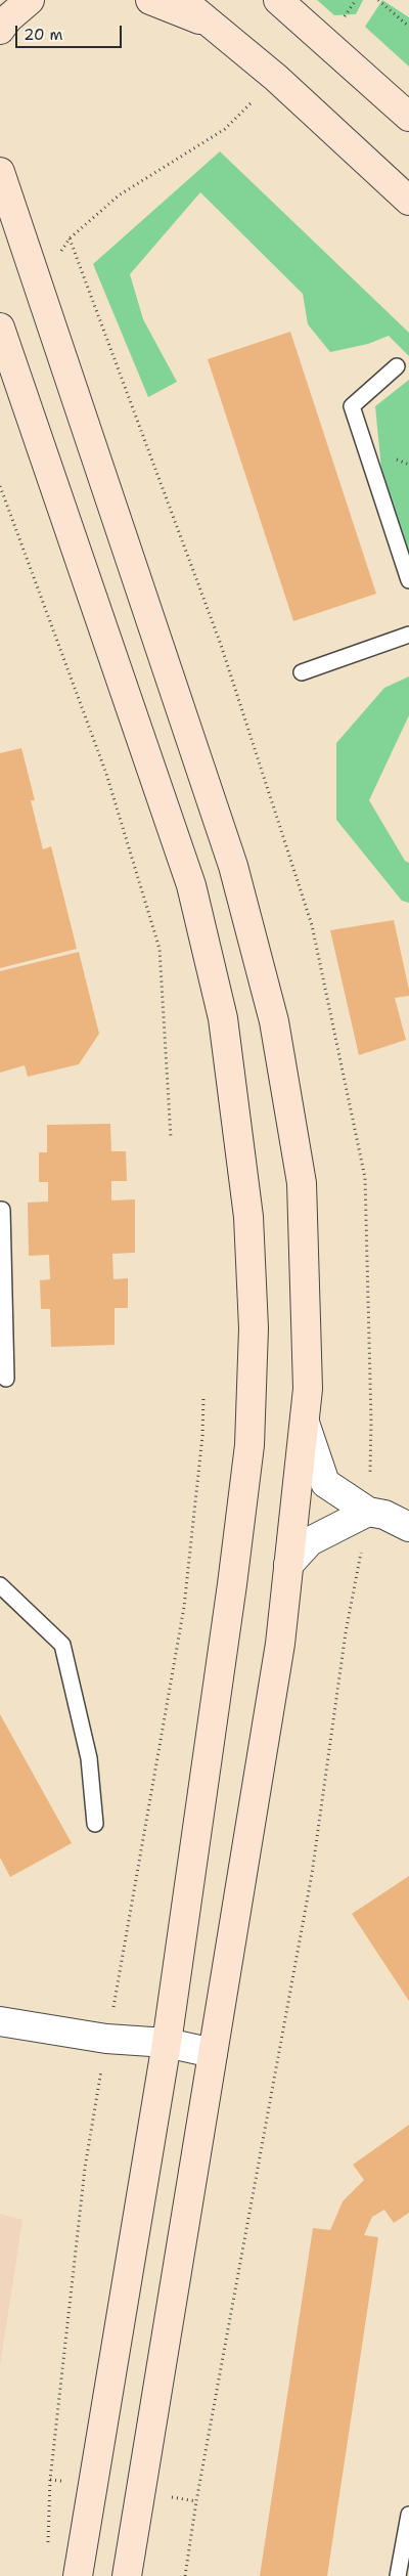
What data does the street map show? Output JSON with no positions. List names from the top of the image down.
{
  "scale_bar": "20 m"
}
